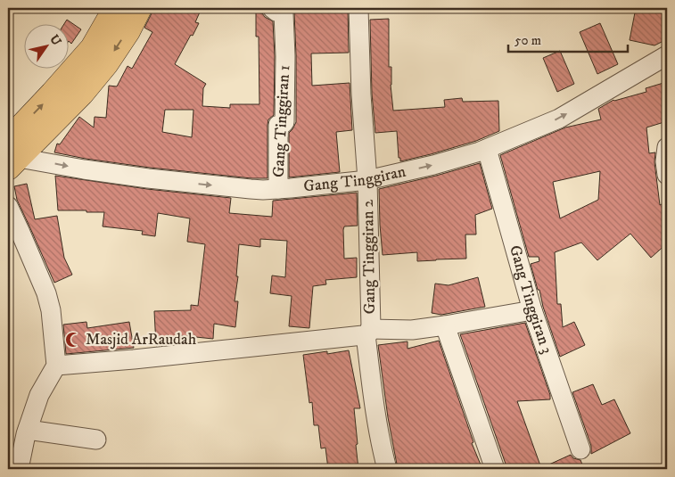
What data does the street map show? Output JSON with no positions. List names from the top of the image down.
{
  "streets": {
    "street": [
      "Gang Tinggiran 1",
      "Gang Tinggiran",
      "Gang Tinggiran 2",
      "Gang Tinggiran 3"
    ]
  },
  "crossings": [
    ["Gang Tinggiran 1", "Gang Tinggiran"],
    ["Gang Tinggiran", "Gang Tinggiran 2"],
    ["Gang Tinggiran", "Gang Tinggiran 3"]
  ],
  "places": {
    "mosque": ["Masjid ArRaudah"]
  },
  "scale_bar": "50 m",
  "north": "top right"
}
